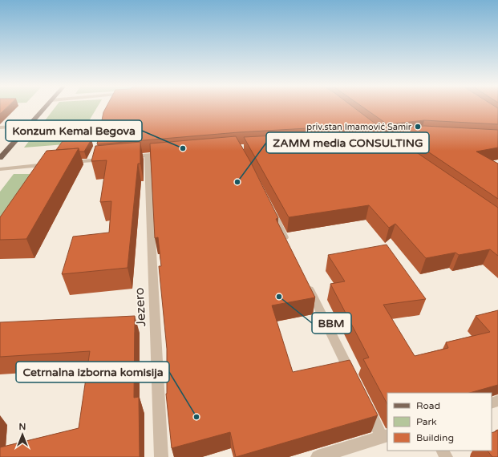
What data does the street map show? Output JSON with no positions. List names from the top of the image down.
{
  "streets": {
    "street": ["Jezero"]
  },
  "places": [
    "priv.stan Imamović Samir",
    "Konzum Kemal Begova",
    "ZAMM media CONSULTING",
    "BBM",
    "Cetrnalna izborna komisija"
  ],
  "legend": ["Road", "Park", "Building"],
  "north": "top"
}
